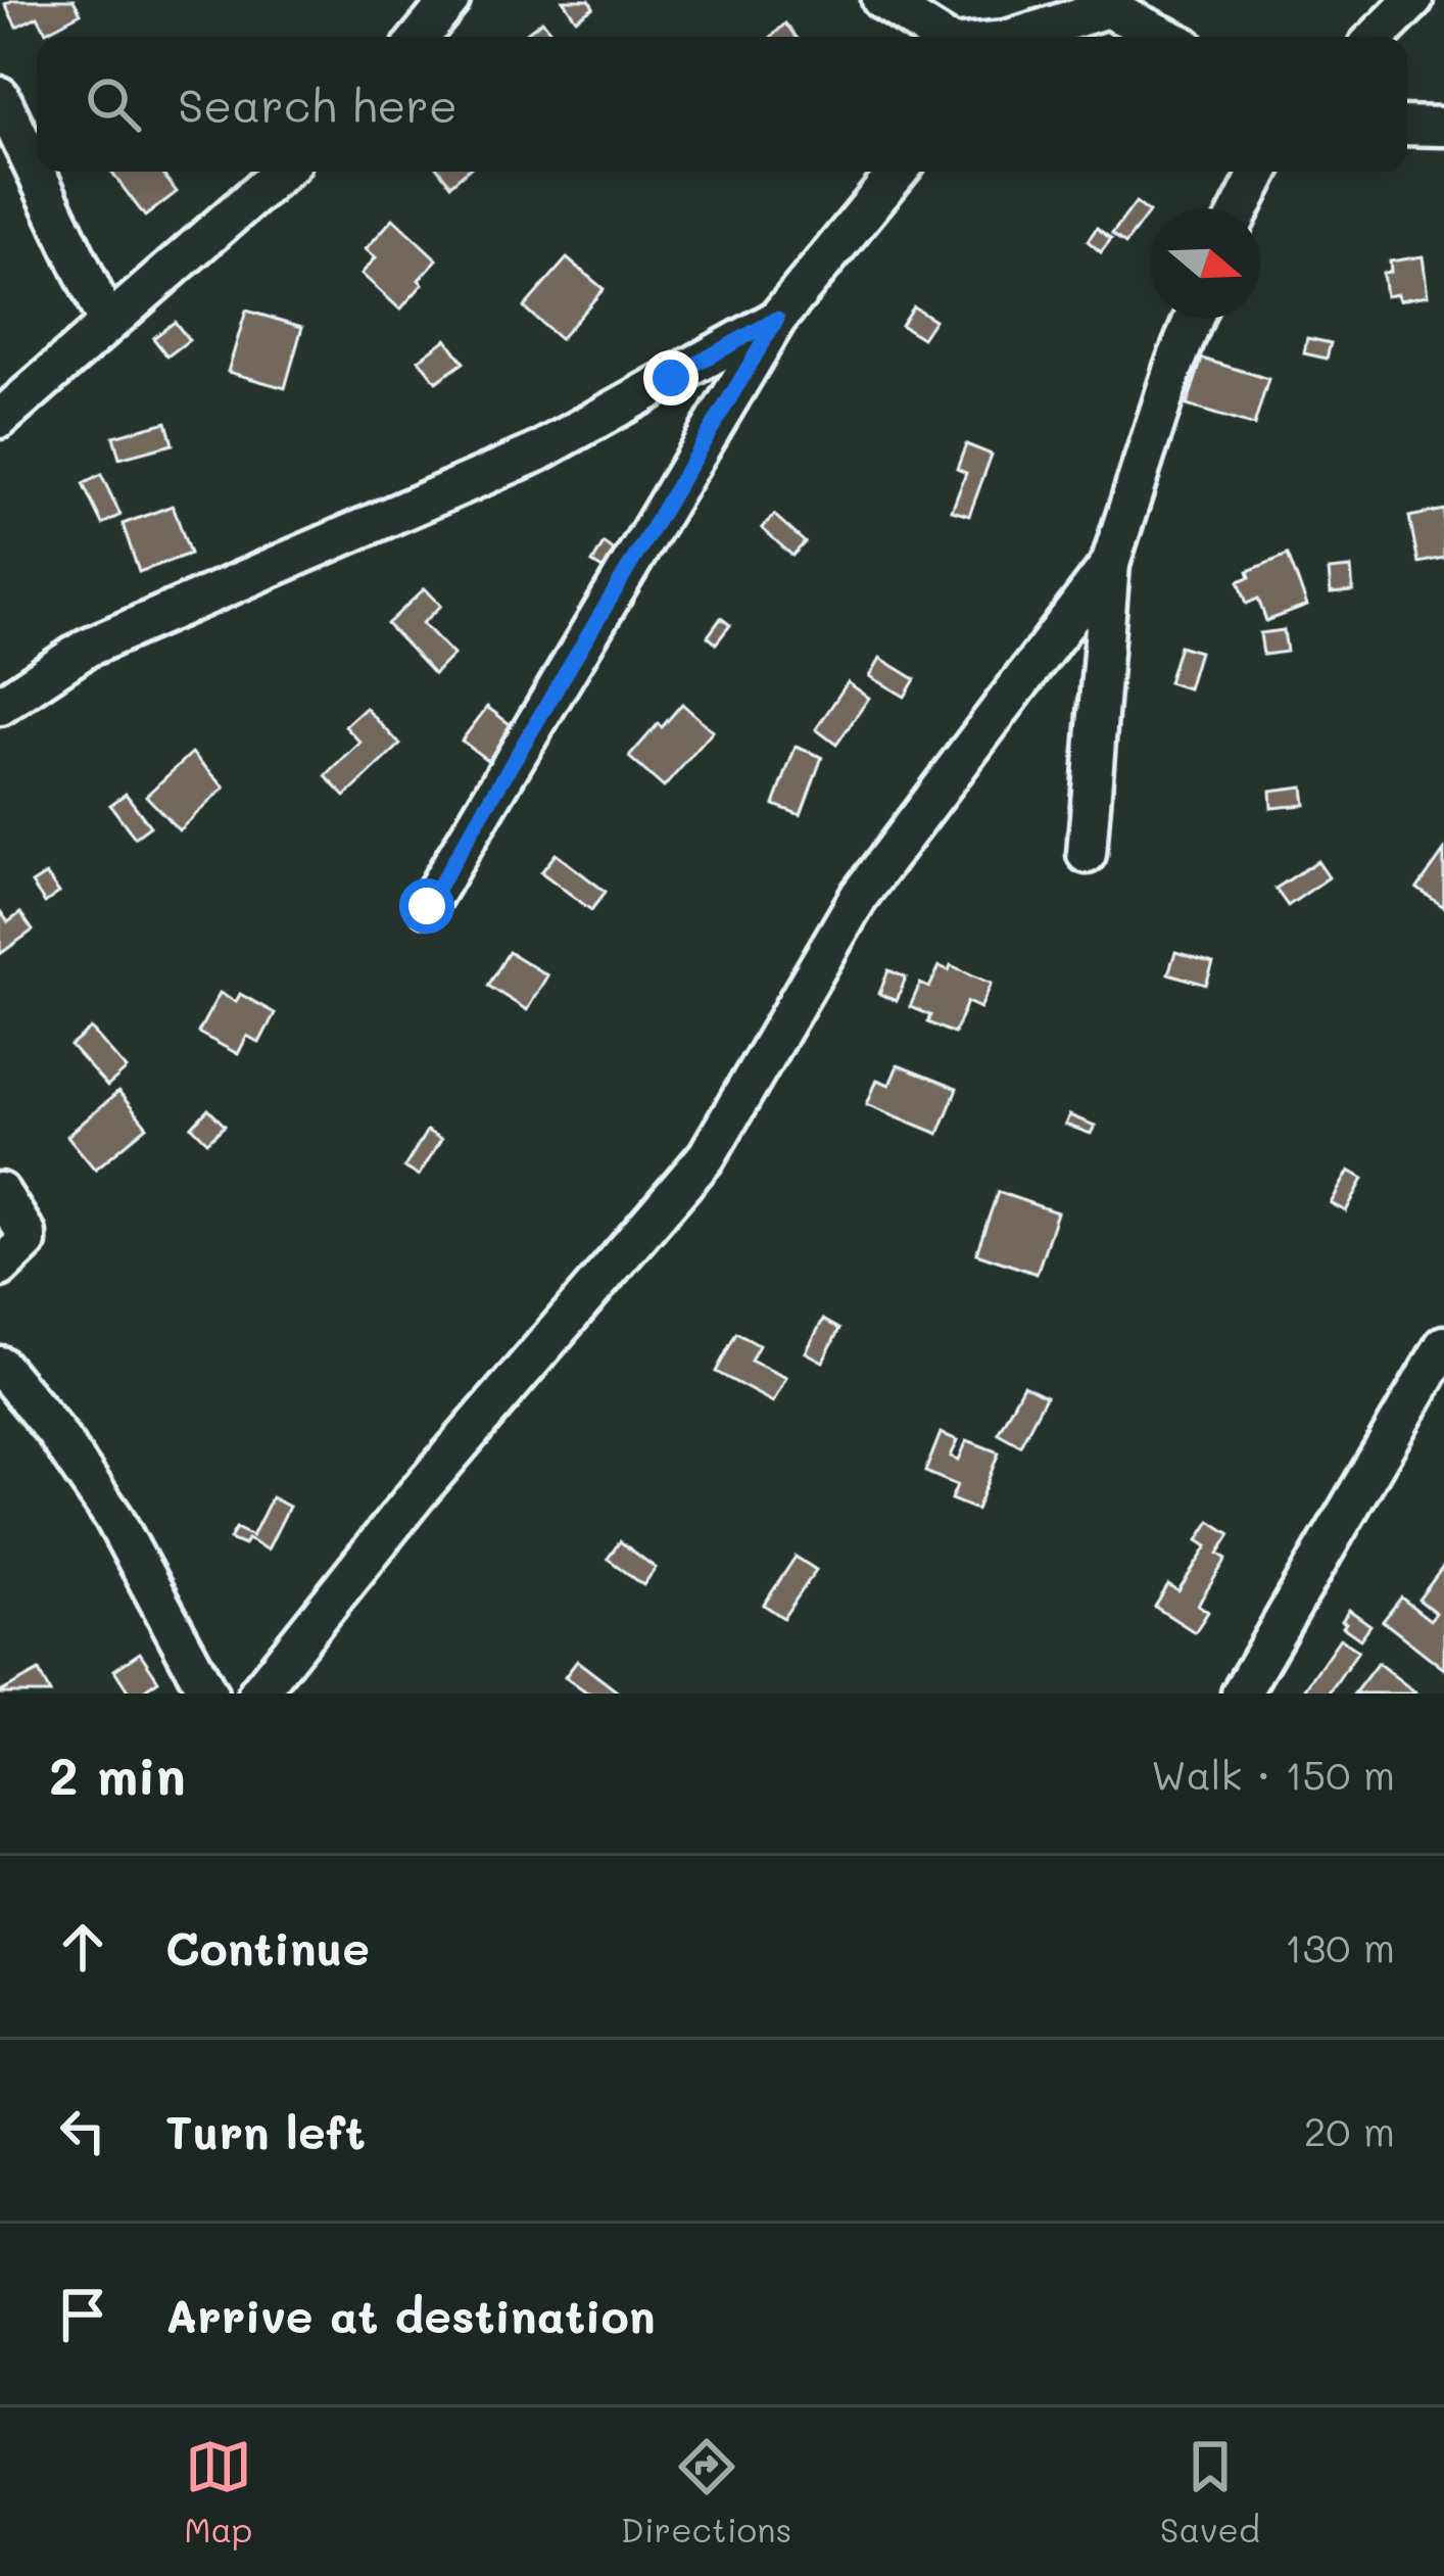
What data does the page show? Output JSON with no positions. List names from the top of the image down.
{
  "north": "right",
  "page": {
    "search": "Search here",
    "heading": ["2 min", "Walk · 150 m"],
    "list": [
      ["Continue", "130 m"],
      ["Turn left", "20 m"],
      "Arrive at destination"
    ],
    "nav": ["Map", "Directions", "Saved"]
  }
}
